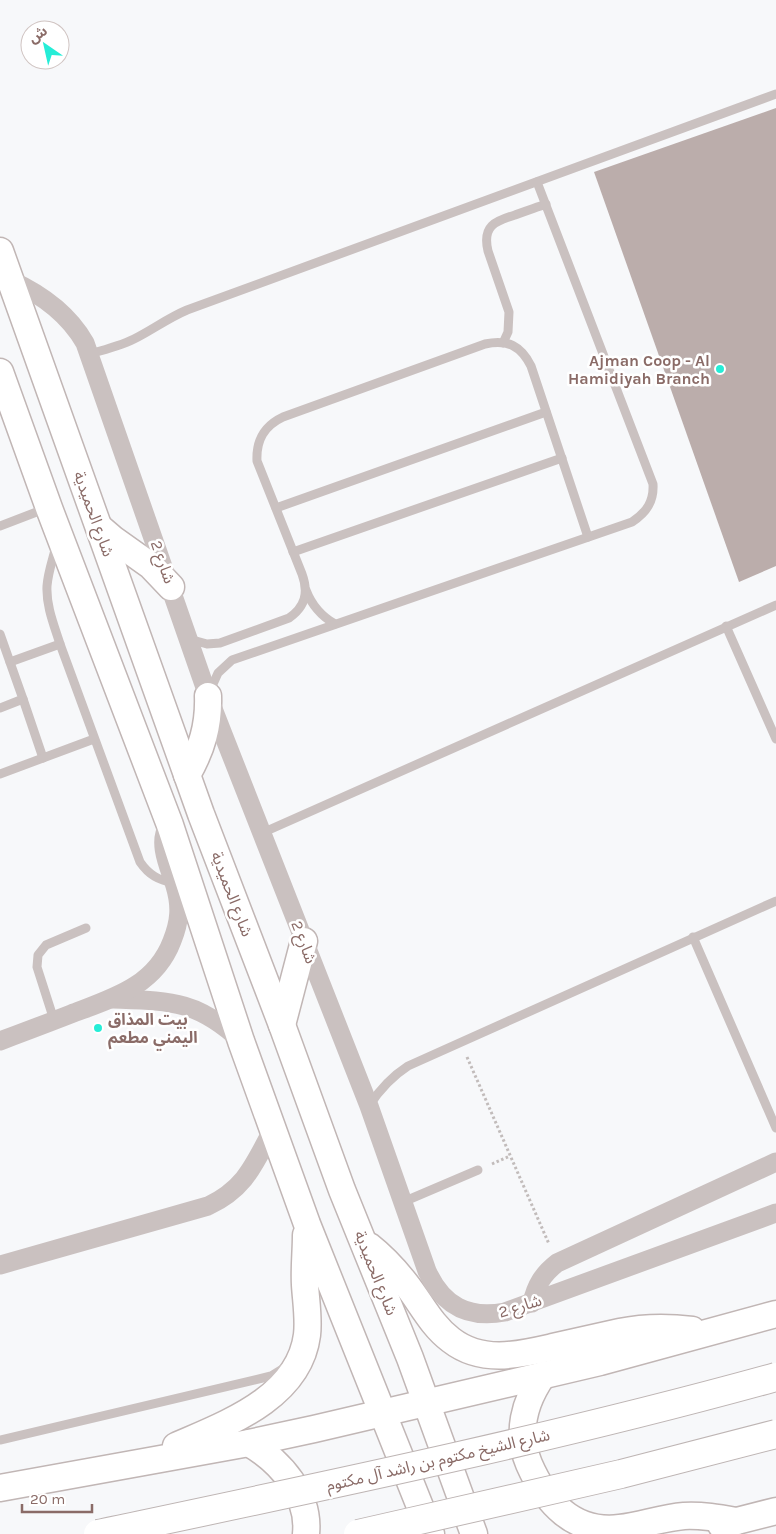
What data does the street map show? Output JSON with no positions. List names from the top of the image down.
{
  "streets": {
    "main road": ["شارع الشيخ مكتوم بن راشد آل مكتوم"],
    "street": ["شارع الحميدية", "شارع 2"]
  },
  "crossings": [
    ["شارع الحميدية", "شارع 2"]
  ],
  "places": ["Ajman Coop - Al Hamidiyah Branch", "بيت المذاق اليمني مطعم"],
  "scale_bar": "20 m",
  "north": "top left"
}
